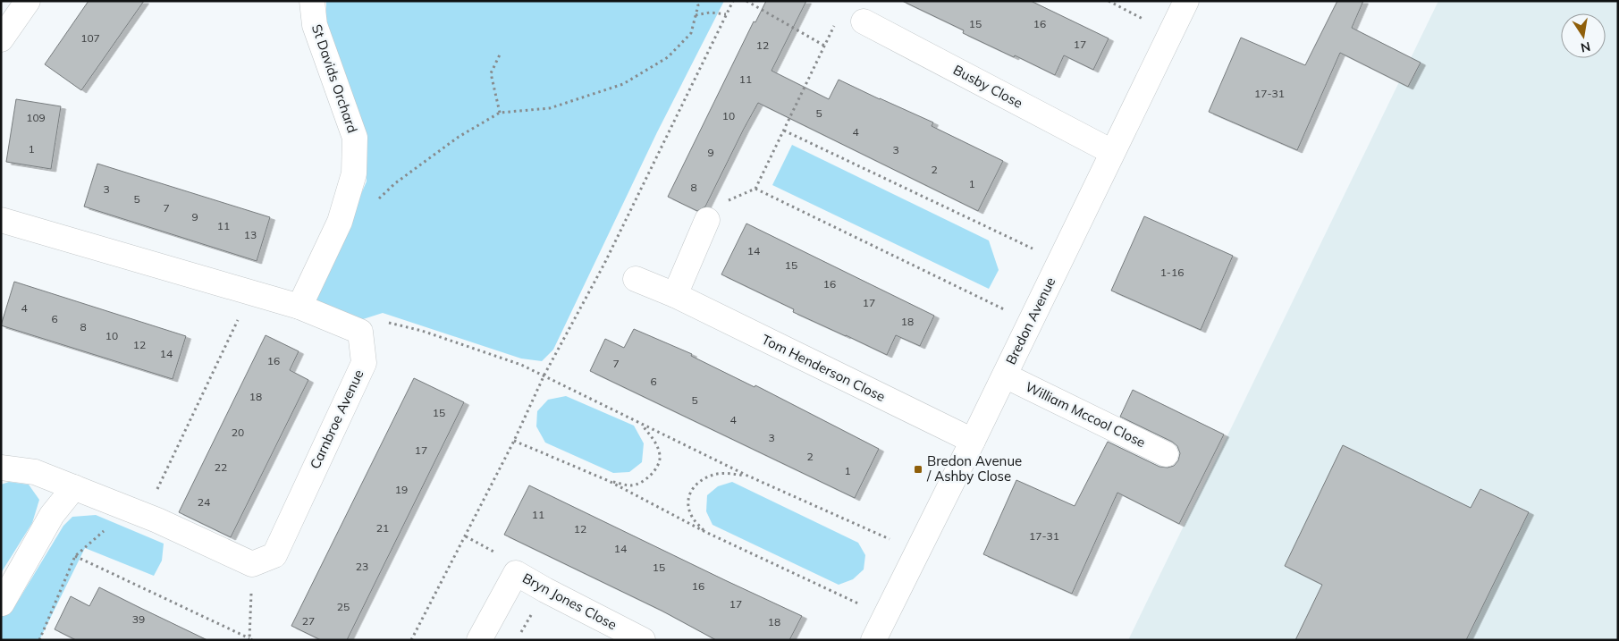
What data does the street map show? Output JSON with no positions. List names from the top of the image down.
{
  "streets": {
    "street": [
      "St Davids Orchard",
      "Busby Close",
      "Bredon Avenue",
      "Tom Henderson Close",
      "William Mccool Close",
      "Carnbroe Avenue",
      "Bryn Jones Close"
    ]
  },
  "crossings": [
    ["Busby Close", "Bredon Avenue"],
    ["Bredon Avenue", "Tom Henderson Close"],
    ["Bredon Avenue", "William Mccool Close"]
  ],
  "places": {
    "transit": ["Bredon Avenue / Ashby Close"]
  },
  "house_numbers": [
    "15",
    "16",
    "107",
    "17",
    "12",
    "11",
    "17-31",
    "5",
    "10",
    "109",
    "4",
    "1",
    "3",
    "9",
    "2",
    "1",
    "8",
    "3",
    "5",
    "7",
    "9",
    "11",
    "13",
    "14",
    "15",
    "1-16",
    "16",
    "17",
    "4",
    "6",
    "18",
    "8",
    "10",
    "12",
    "14",
    "16",
    "7",
    "6",
    "18",
    "5",
    "15",
    "4",
    "20",
    "3",
    "17",
    "2",
    "22",
    "1",
    "19",
    "24",
    "11",
    "21",
    "12",
    "17-31",
    "14",
    "23",
    "15",
    "16",
    "17",
    "25",
    "39",
    "27",
    "18"
  ],
  "north": "bottom"
}
